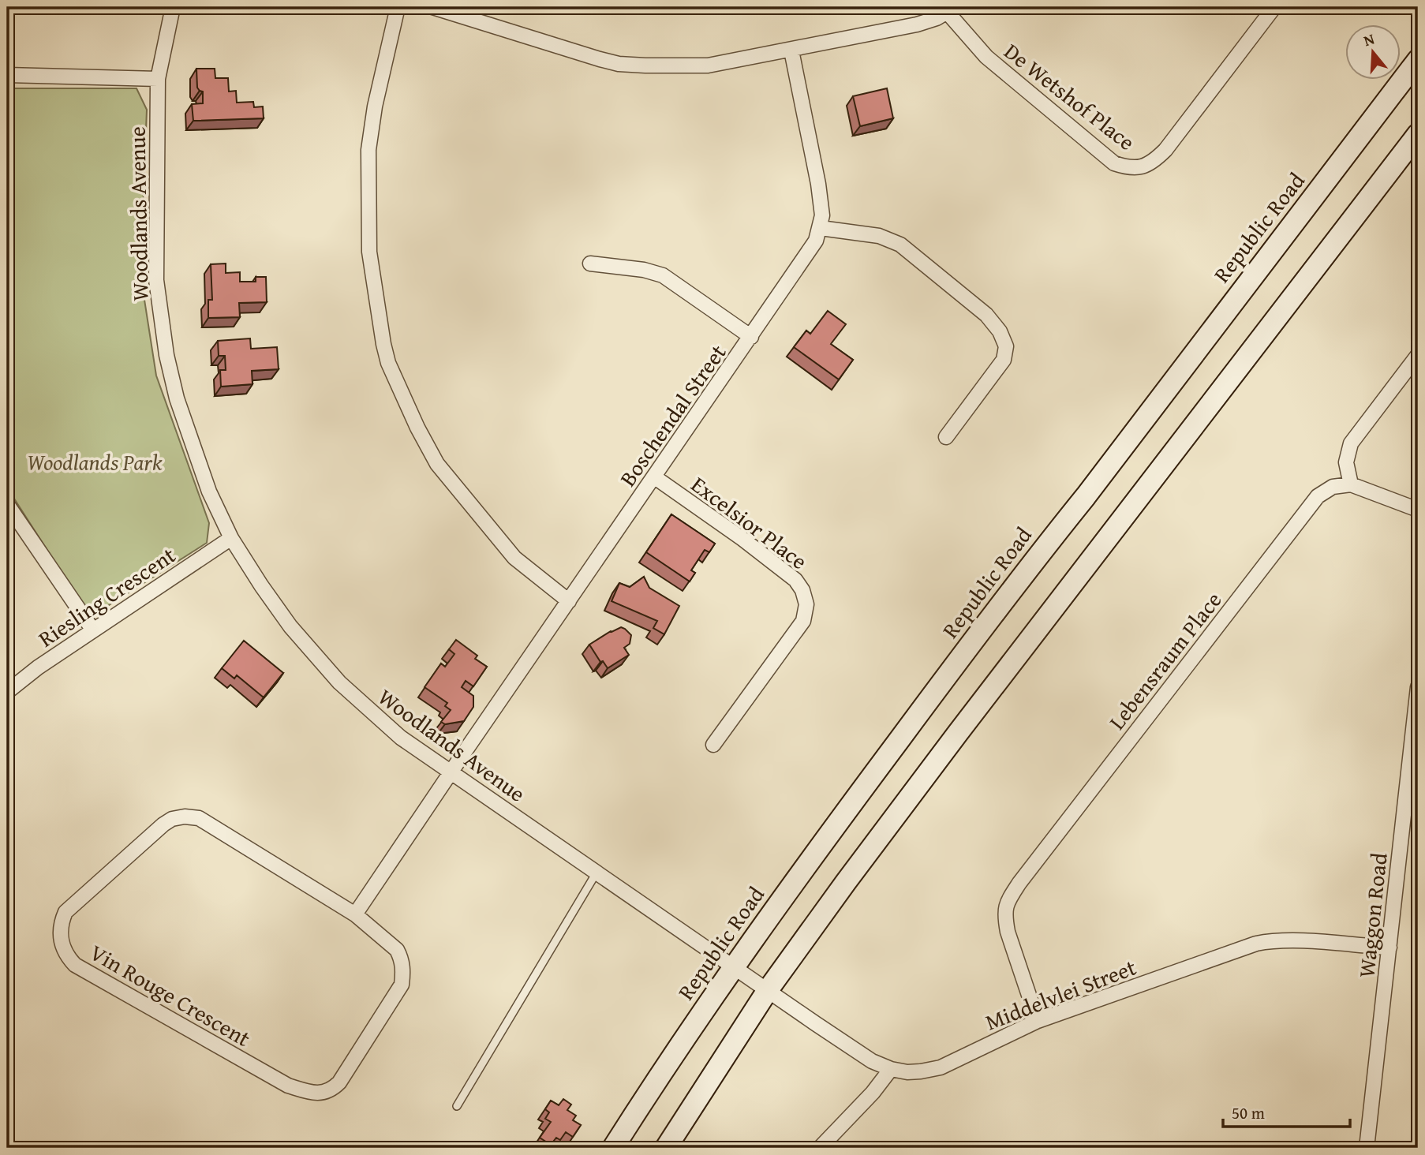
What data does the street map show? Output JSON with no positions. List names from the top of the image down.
{
  "streets": {
    "main road": ["Republic Road"],
    "street": [
      "De Wetshof Place",
      "Woodlands Avenue",
      "Boschendal Street",
      "Excelsior Place",
      "Riesling Crescent",
      "Lebensraum Place",
      "Waggon Road",
      "Middelvlei Street",
      "Vin Rouge Crescent"
    ]
  },
  "crossings": [
    ["Woodlands Avenue", "Republic Road"],
    ["Woodlands Avenue", "Boschendal Street"],
    ["Woodlands Avenue", "Riesling Crescent"],
    ["Woodlands Avenue", "Middelvlei Street"],
    ["Boschendal Street", "Excelsior Place"],
    ["Lebensraum Place", "Middelvlei Street"],
    ["Waggon Road", "Middelvlei Street"]
  ],
  "parks": ["Woodlands Park"],
  "scale_bar": "50 m",
  "north": "top"
}
